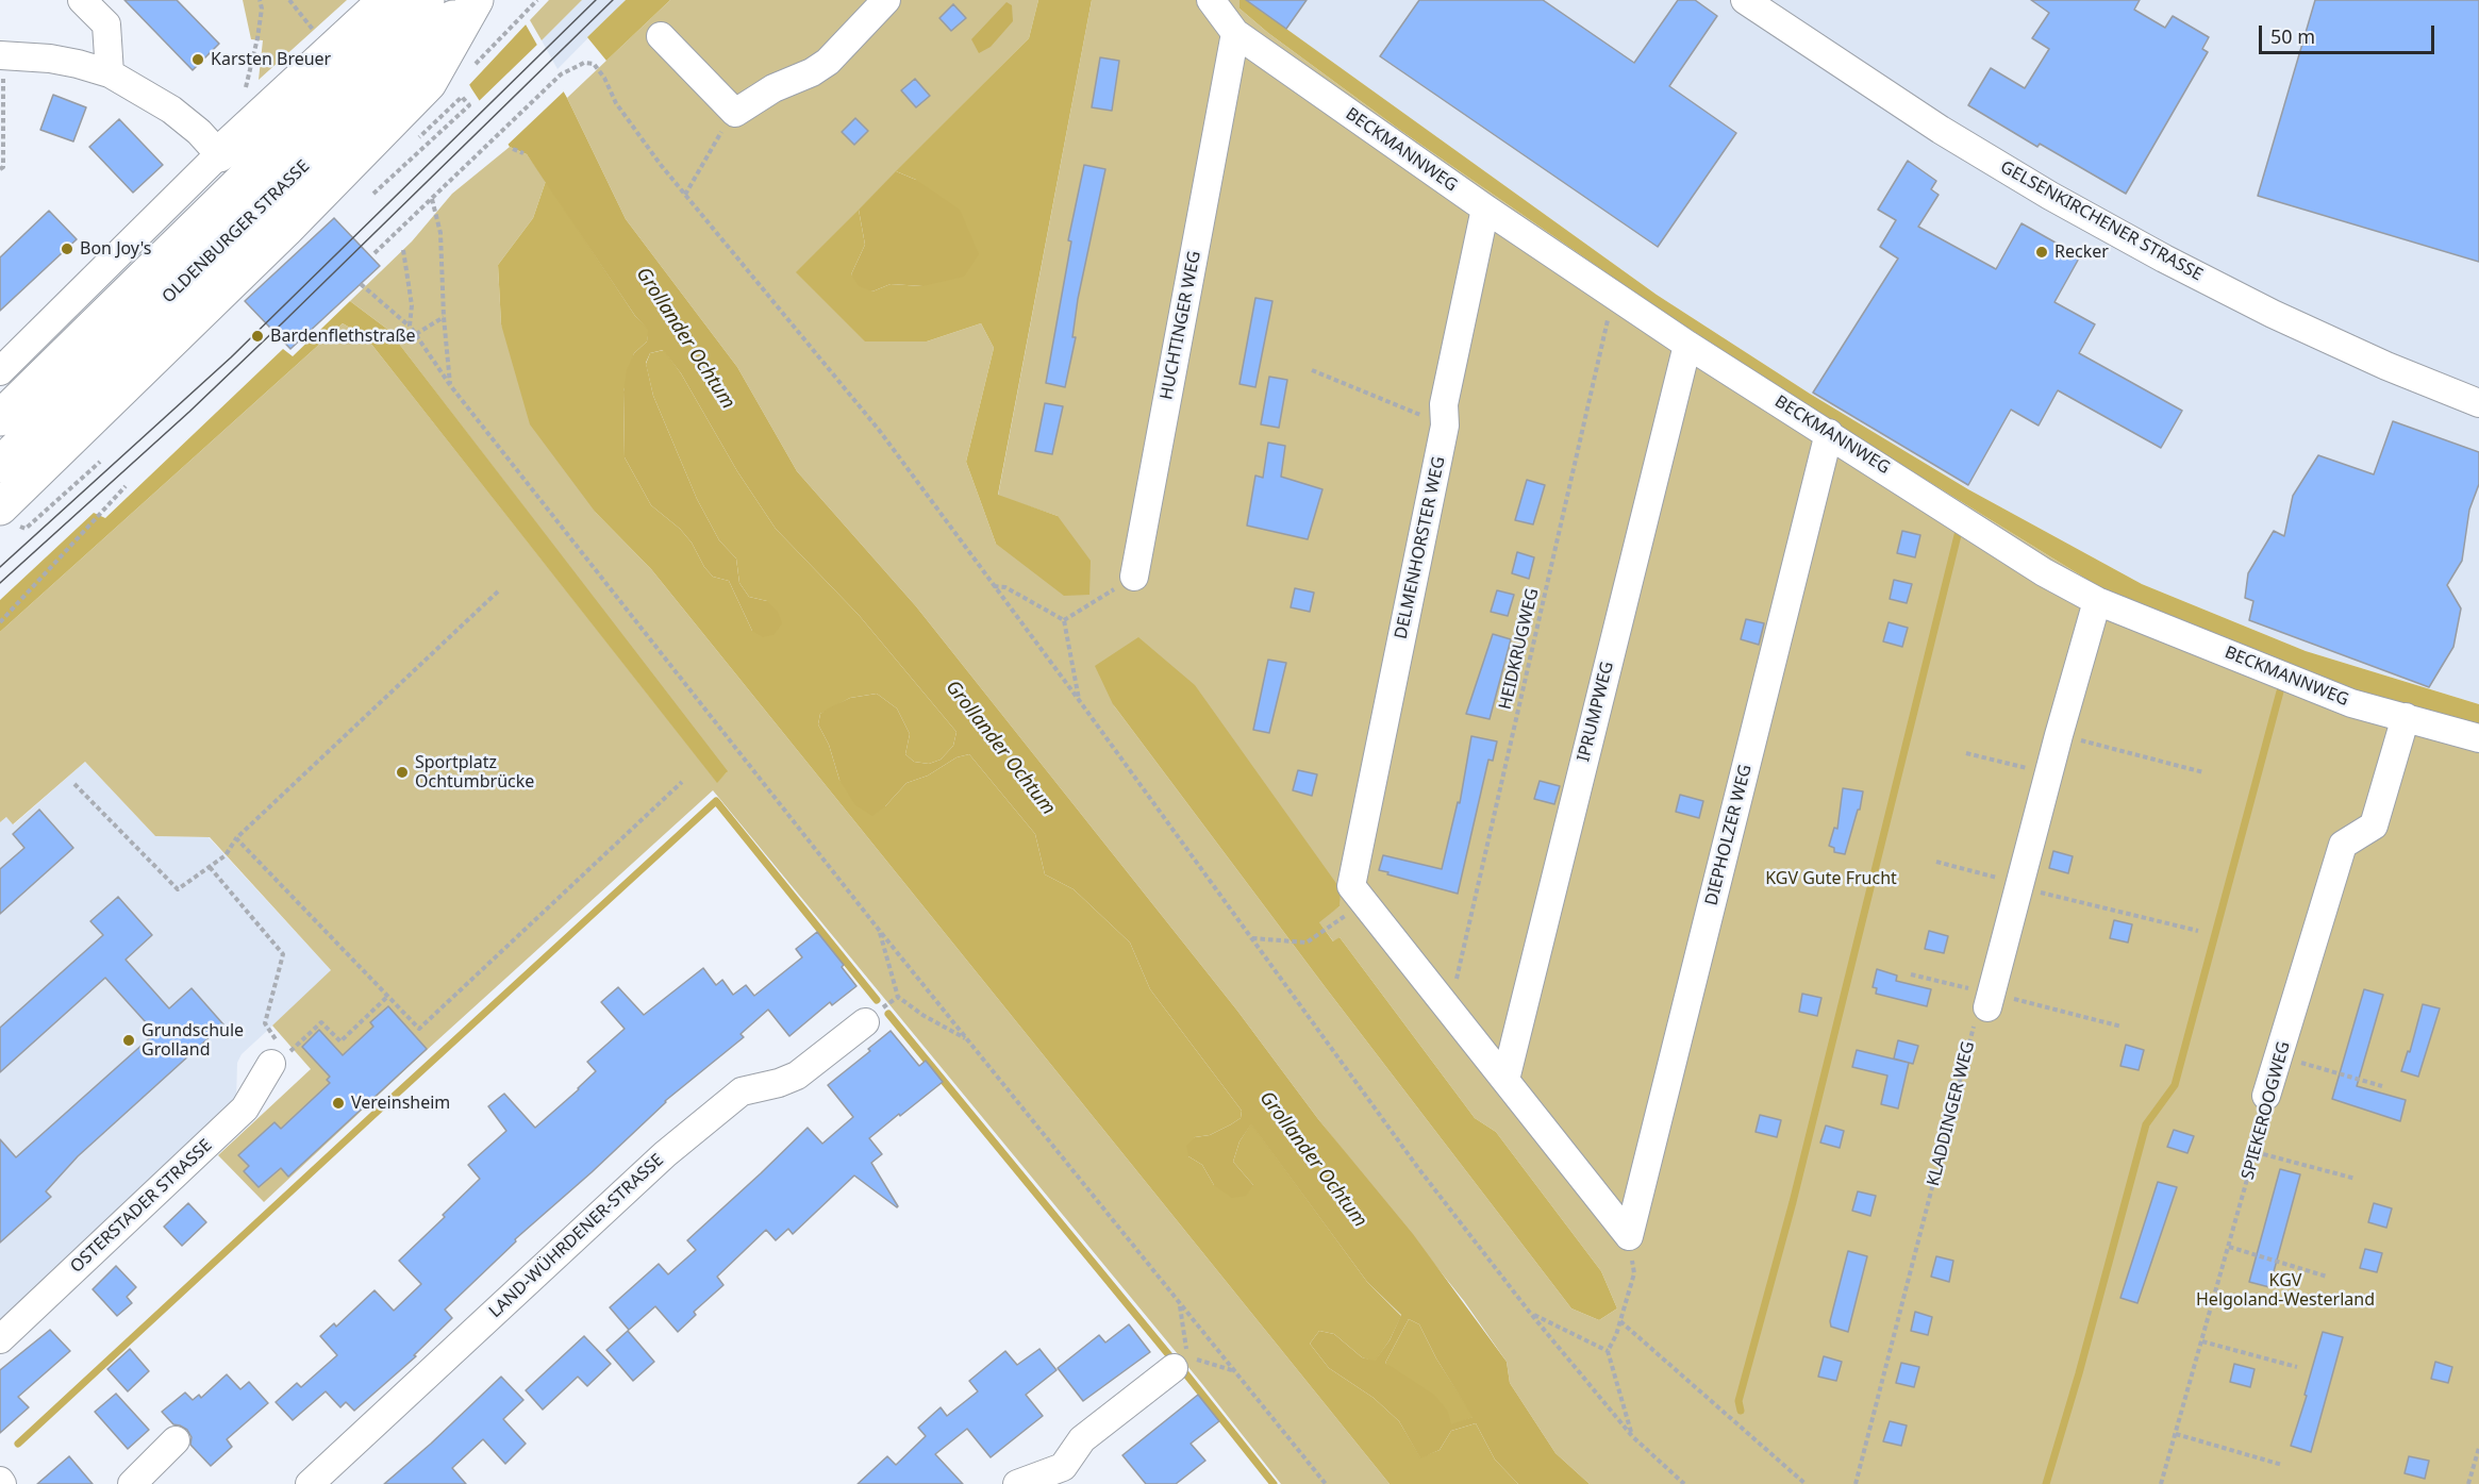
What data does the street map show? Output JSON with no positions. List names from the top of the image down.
{
  "streets": {
    "highway": ["OLDENBURGER STRASSE"],
    "street": [
      "BECKMANNWEG",
      "GELSENKIRCHENER STRASSE",
      "HUCHTINGER WEG",
      "DELMENHORSTER WEG",
      "IPRUMPWEG",
      "DIEPHOLZER WEG",
      "SPIEKEROOGWEG",
      "OSTERSTADER STRASSE",
      "LAND-WÜHRDENER-STRASSE"
    ],
    "path": ["HEIDKRUGWEG", "KLADDINGER WEG"]
  },
  "crossings": [
    ["BECKMANNWEG", "HUCHTINGER WEG"],
    ["BECKMANNWEG", "DELMENHORSTER WEG"],
    ["BECKMANNWEG", "HEIDKRUGWEG"],
    ["BECKMANNWEG", "IPRUMPWEG"],
    ["BECKMANNWEG", "DIEPHOLZER WEG"],
    ["BECKMANNWEG", "SPIEKEROOGWEG"]
  ],
  "water": ["Grollander Ochtum"],
  "parks": ["KGV Gute Frucht", "KGV Helgoland-Westerland"],
  "places": [
    "Karsten Breuer",
    "Bon Joy's",
    "Recker",
    "Bardenflethstraße",
    "Sportplatz Ochtumbrücke",
    "Grundschule Grolland",
    "Vereinsheim"
  ],
  "scale_bar": "50 m"
}
